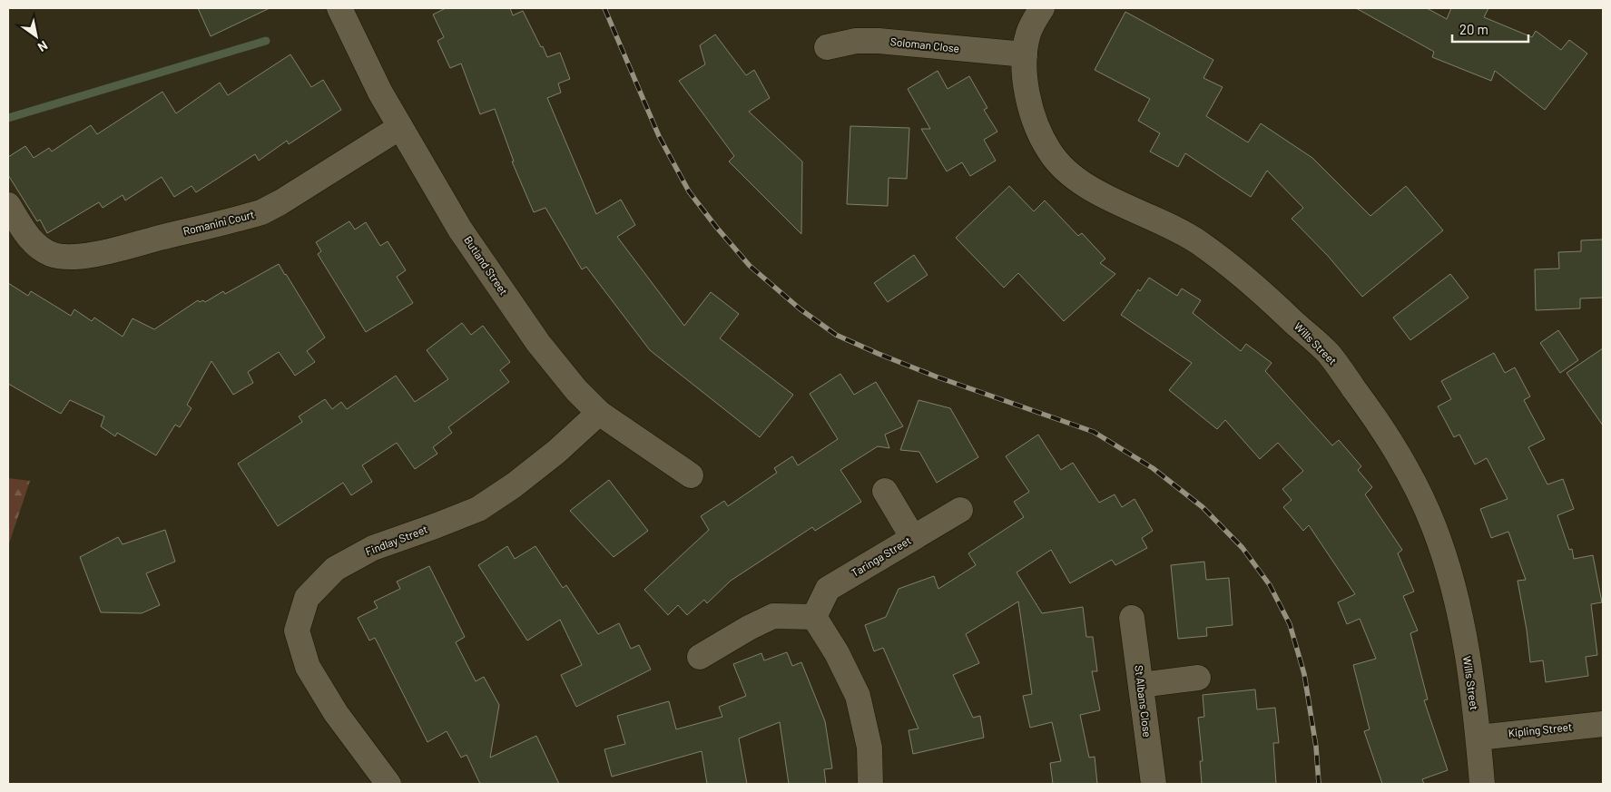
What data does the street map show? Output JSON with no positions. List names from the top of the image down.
{
  "streets": {
    "street": [
      "Soloman Close",
      "Romanini Court",
      "Butland Street",
      "Wills Street",
      "Findlay Street",
      "Taringa Street",
      "St Albans Close",
      "Kipling Street"
    ]
  },
  "crossings": [
    ["Soloman Close", "Wills Street"],
    ["Romanini Court", "Butland Street"],
    ["Butland Street", "Findlay Street"],
    ["Wills Street", "Kipling Street"]
  ],
  "scale_bar": "20 m",
  "north": "bottom right"
}
